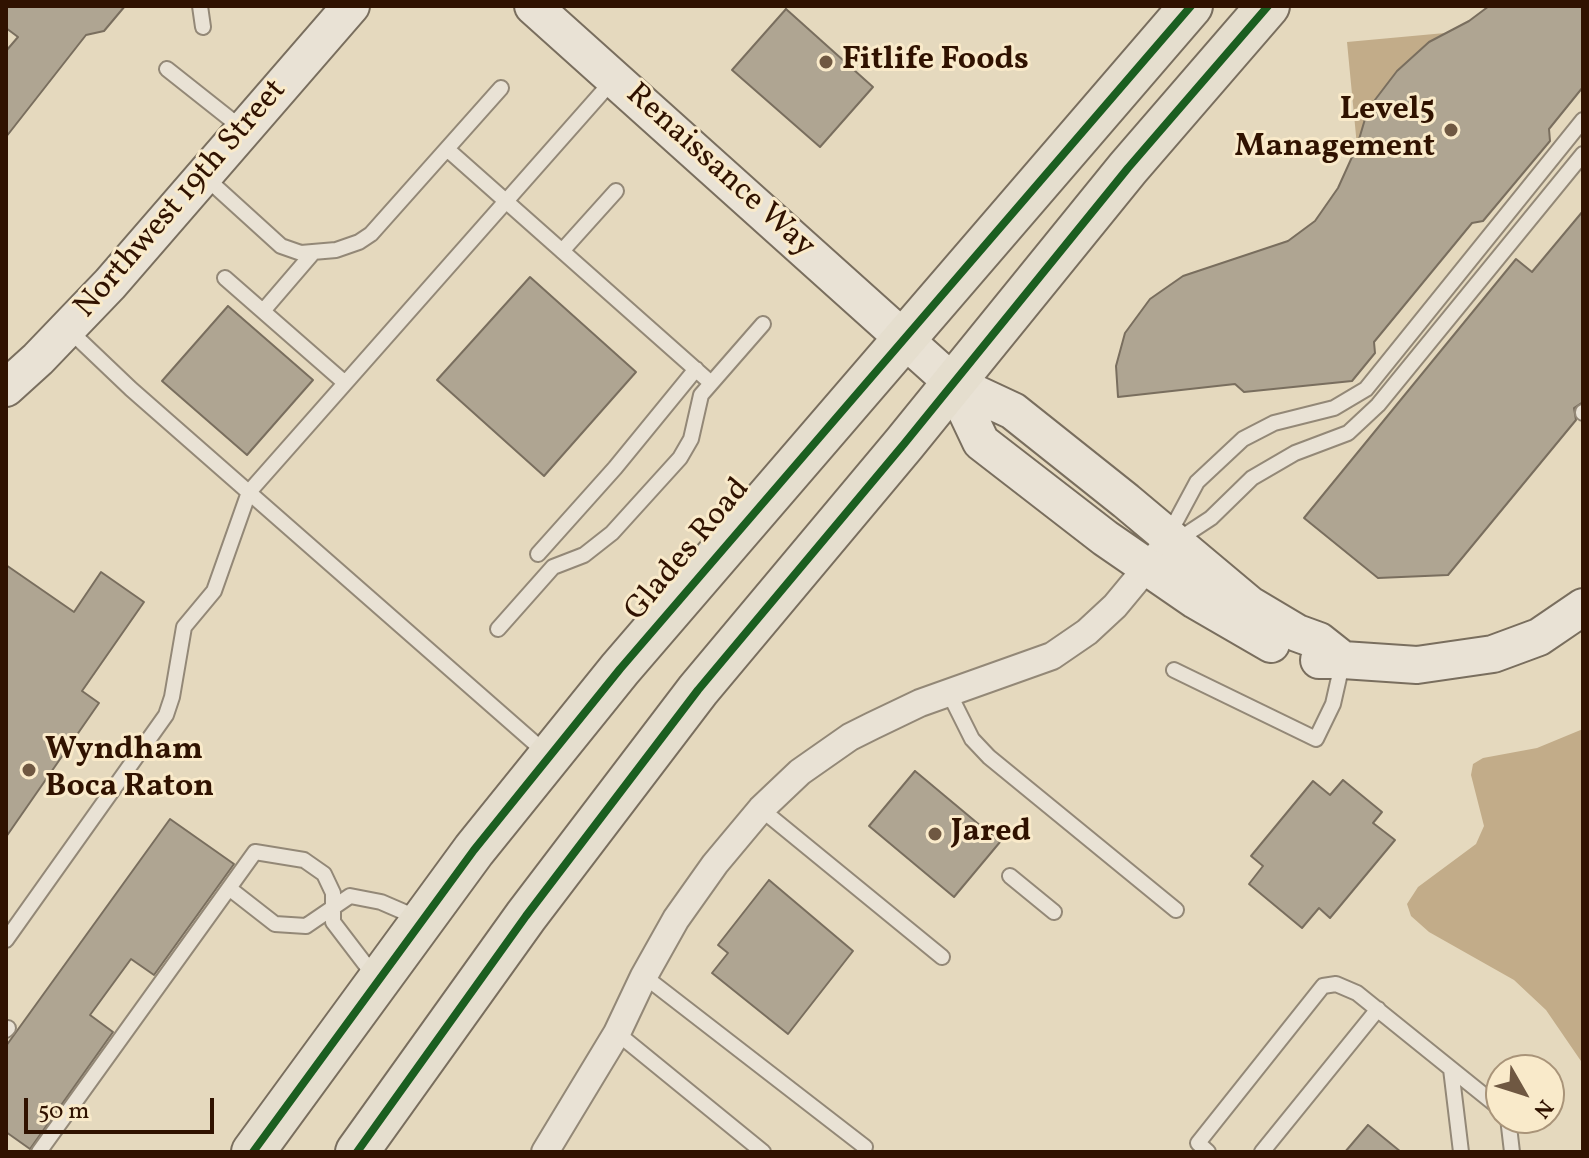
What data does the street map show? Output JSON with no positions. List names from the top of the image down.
{
  "streets": {
    "main road": ["Glades Road"],
    "street": ["Renaissance Way", "Northwest 19th Street"]
  },
  "crossings": [
    ["Renaissance Way", "Glades Road"]
  ],
  "places": [
    "Fitlife Foods",
    "Level5 Management",
    "Wyndham Boca Raton",
    "Jared"
  ],
  "scale_bar": "50 m",
  "north": "bottom right"
}
